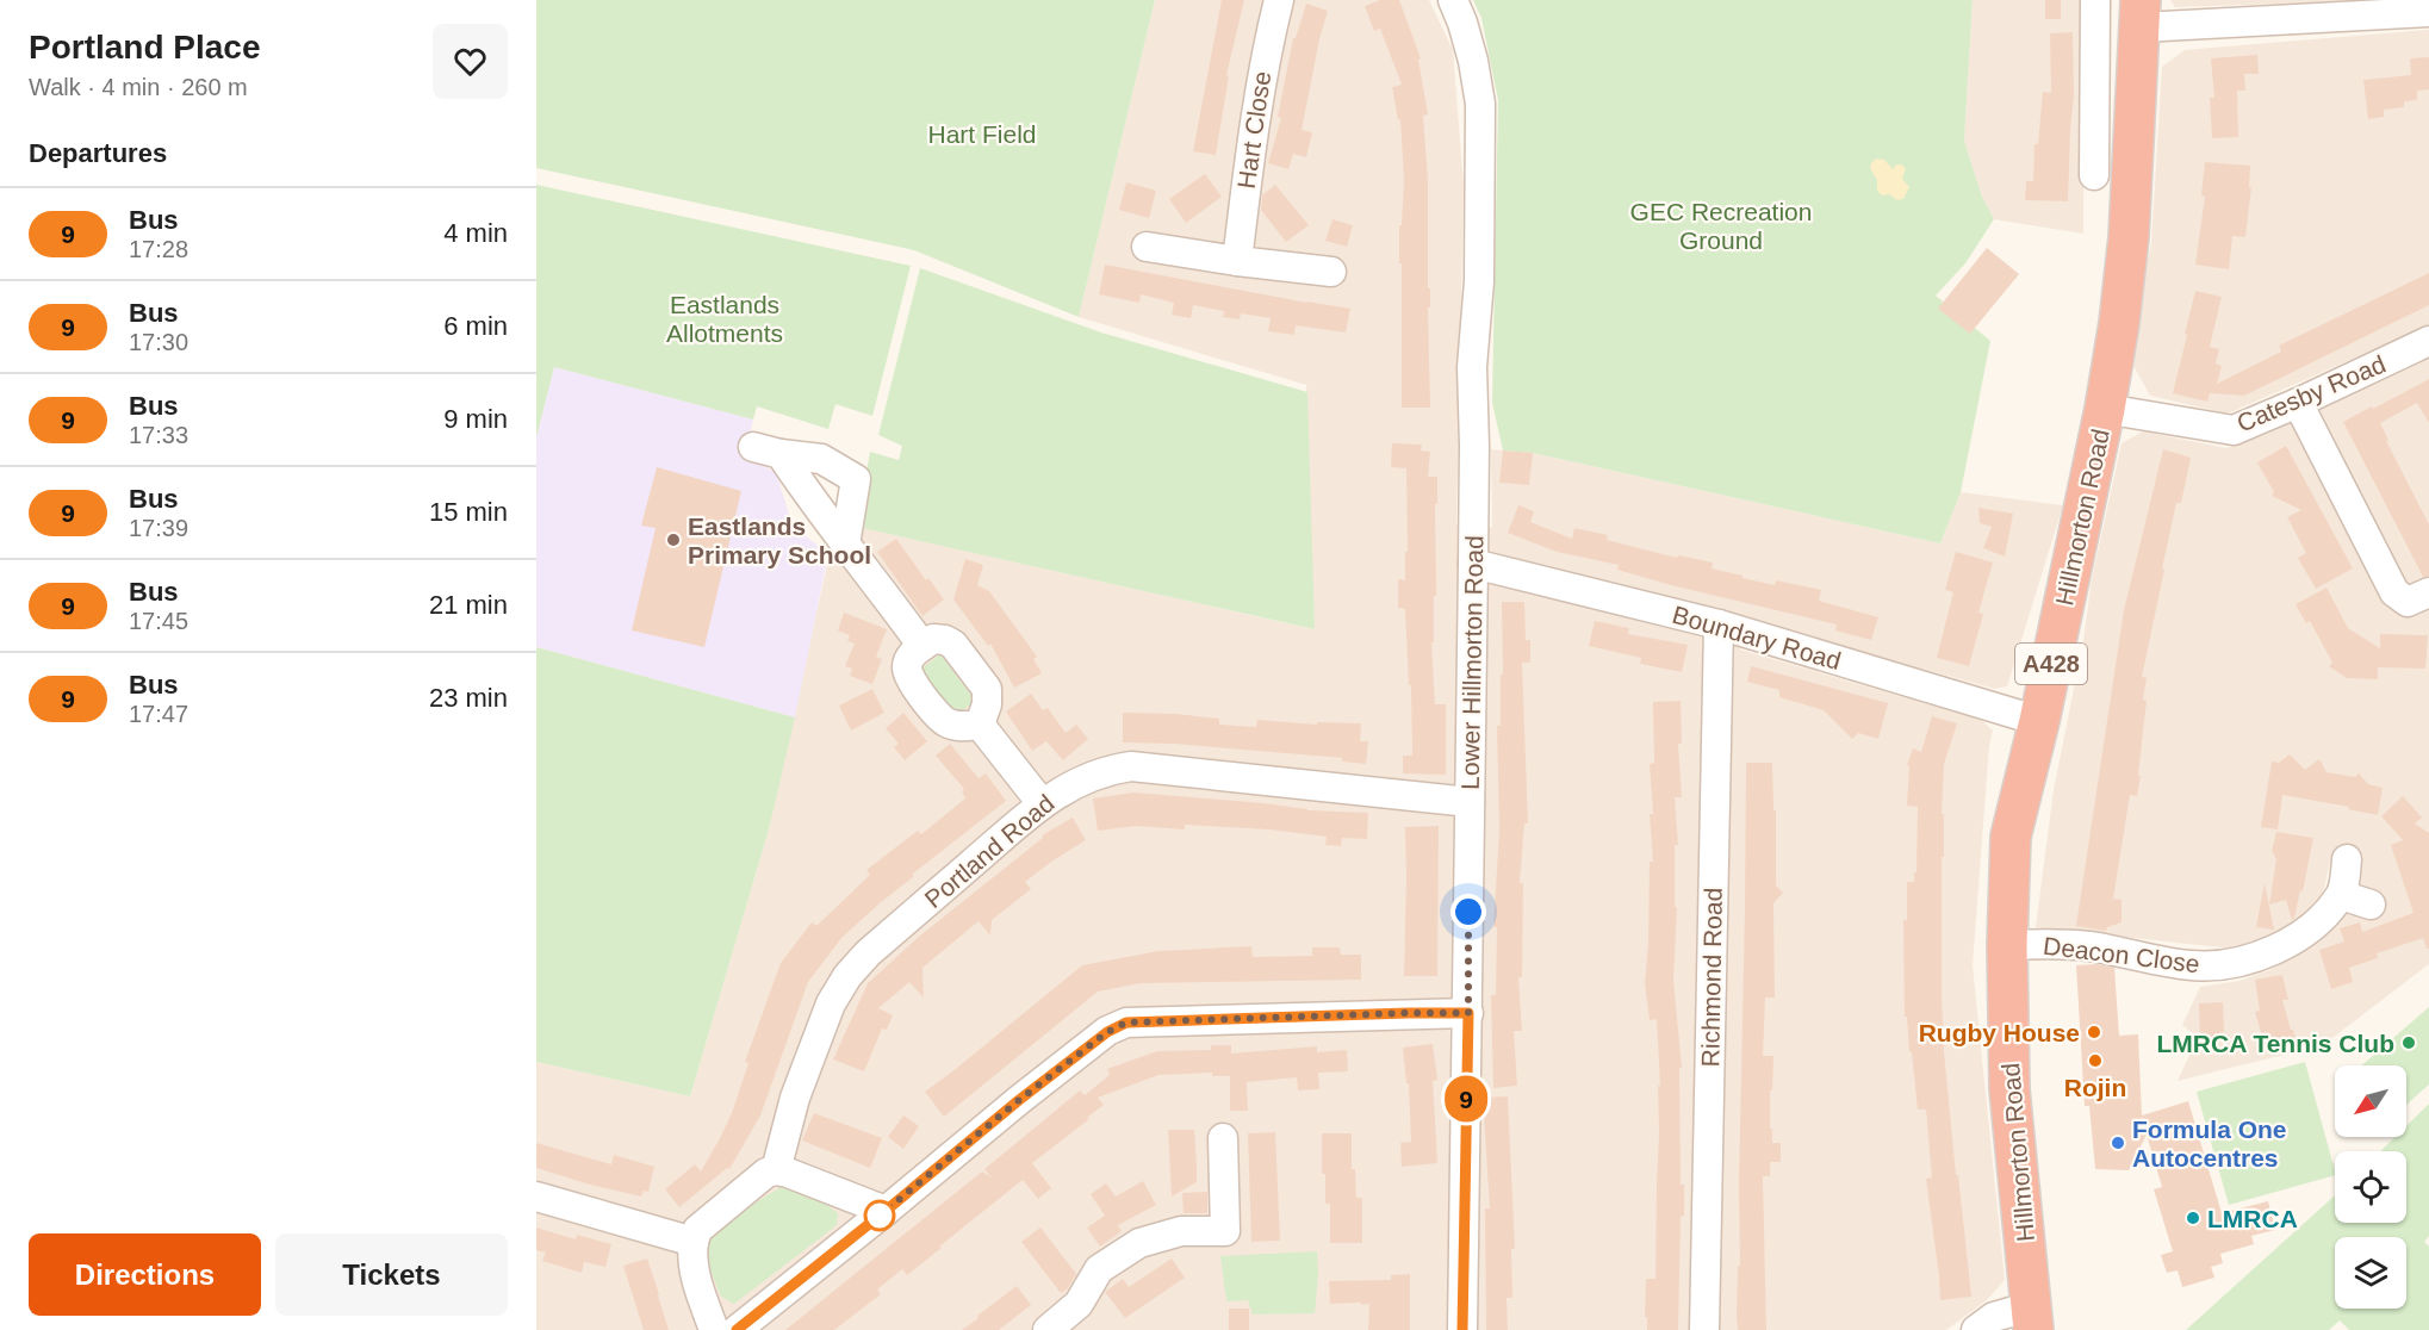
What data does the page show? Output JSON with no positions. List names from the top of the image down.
{
  "streets": {
    "highway": ["Hillmorton Road", "A428"],
    "street": [
      "Hart Close",
      "Catesby Road",
      "Boundary Road",
      "Lower Hillmorton Road",
      "Portland Road",
      "Deacon Close",
      "Richmond Road"
    ]
  },
  "crossings": [
    ["Catesby Road", "Hillmorton Road"],
    ["Hillmorton Road", "Boundary Road"],
    ["Hillmorton Road", "Deacon Close"],
    ["Boundary Road", "Lower Hillmorton Road"],
    ["Boundary Road", "Richmond Road"],
    ["Lower Hillmorton Road", "Portland Road"]
  ],
  "parks": ["Hart Field", "GEC Recreation Ground", "Eastlands Allotments"],
  "places": [
    "Eastlands Primary School",
    "Rugby House",
    "LMRCA Tennis Club",
    "Rojin",
    "Formula One Autocentres",
    "LMRCA"
  ],
  "lines": ["bus line 9"],
  "north": "bottom left",
  "page": {
    "heading": [
      ["Portland Place", "Walk · 4 min · 260 m"],
      "Departures"
    ],
    "on_map": "9",
    "list": [
      {
        "mark": "9",
        "name": "Bus",
        "note": "17:28",
        "value": "4 min"
      },
      {
        "mark": "9",
        "name": "Bus",
        "note": "17:30",
        "value": "6 min"
      },
      {
        "mark": "9",
        "name": "Bus",
        "note": "17:33",
        "value": "9 min"
      },
      {
        "mark": "9",
        "name": "Bus",
        "note": "17:39",
        "value": "15 min"
      },
      {
        "mark": "9",
        "name": "Bus",
        "note": "17:45",
        "value": "21 min"
      },
      {
        "mark": "9",
        "name": "Bus",
        "note": "17:47",
        "value": "23 min"
      }
    ],
    "buttons": ["Directions", "Tickets"]
  }
}
